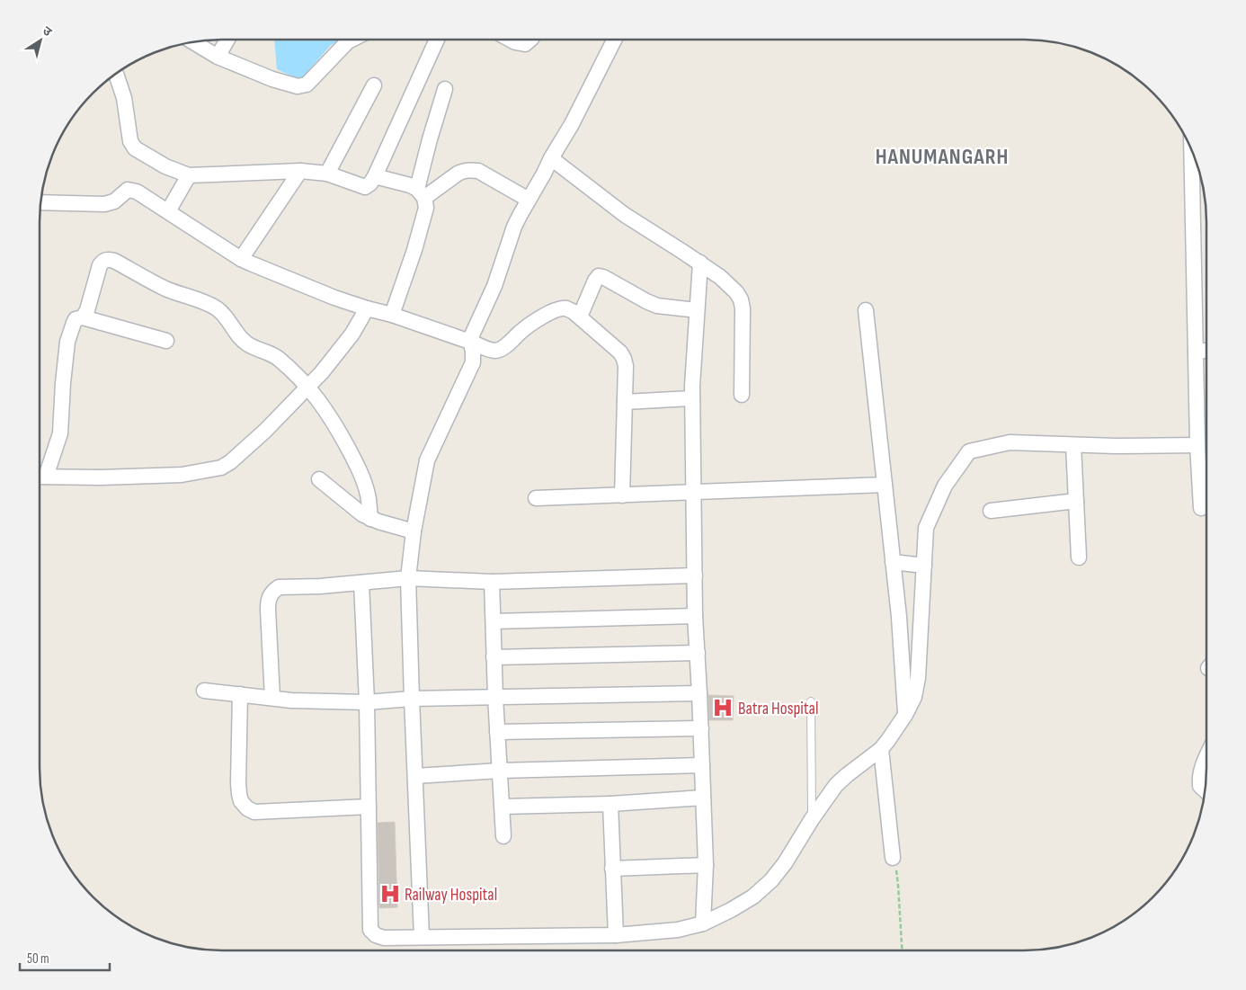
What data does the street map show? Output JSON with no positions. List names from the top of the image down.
{
  "districts": ["HANUMANGARH"],
  "places": {
    "hospital": ["Batra Hospital", "Railway Hospital"]
  },
  "scale_bar": "50 m",
  "north": "top right"
}
